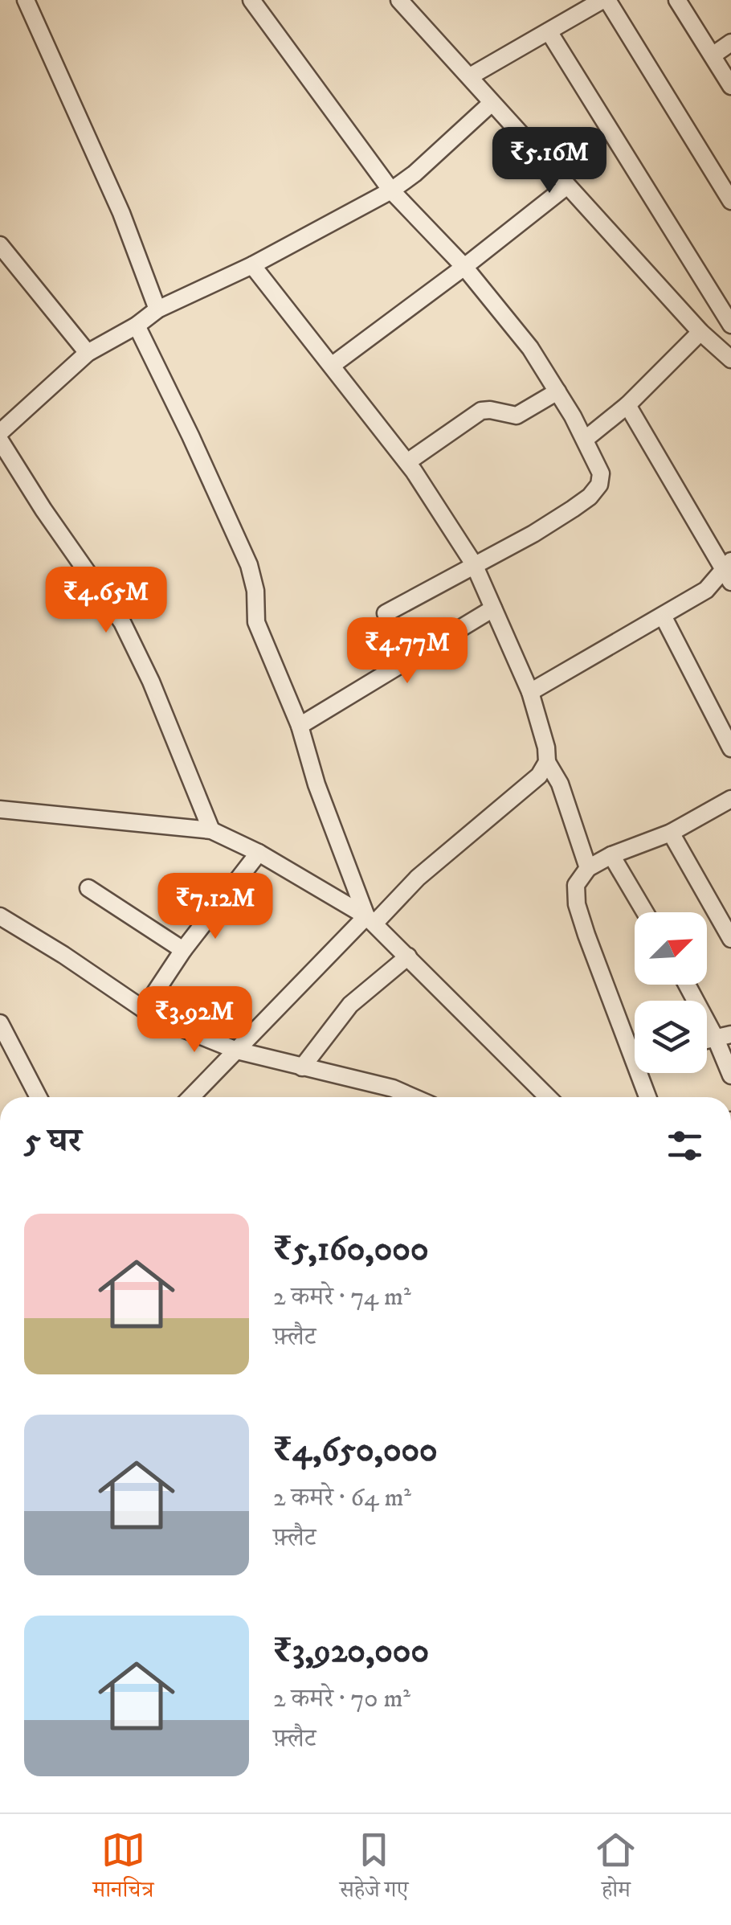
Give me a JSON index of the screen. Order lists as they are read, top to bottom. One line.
{"north":"top right","page":{"price":["₹5.16M","₹4.65M","₹4.77M","₹7.12M","₹3.92M"],"heading":"5 घर","list":[{"name":"₹5,160,000","note":"2 कमरे · 74 m² · फ़्लैट"},{"name":"₹4,650,000","note":"2 कमरे · 64 m² · फ़्लैट"},{"name":"₹3,920,000","note":"2 कमरे · 70 m² · फ़्लैट"}],"tabs":["मानचित्र","सहेजे गए","होम"]}}
